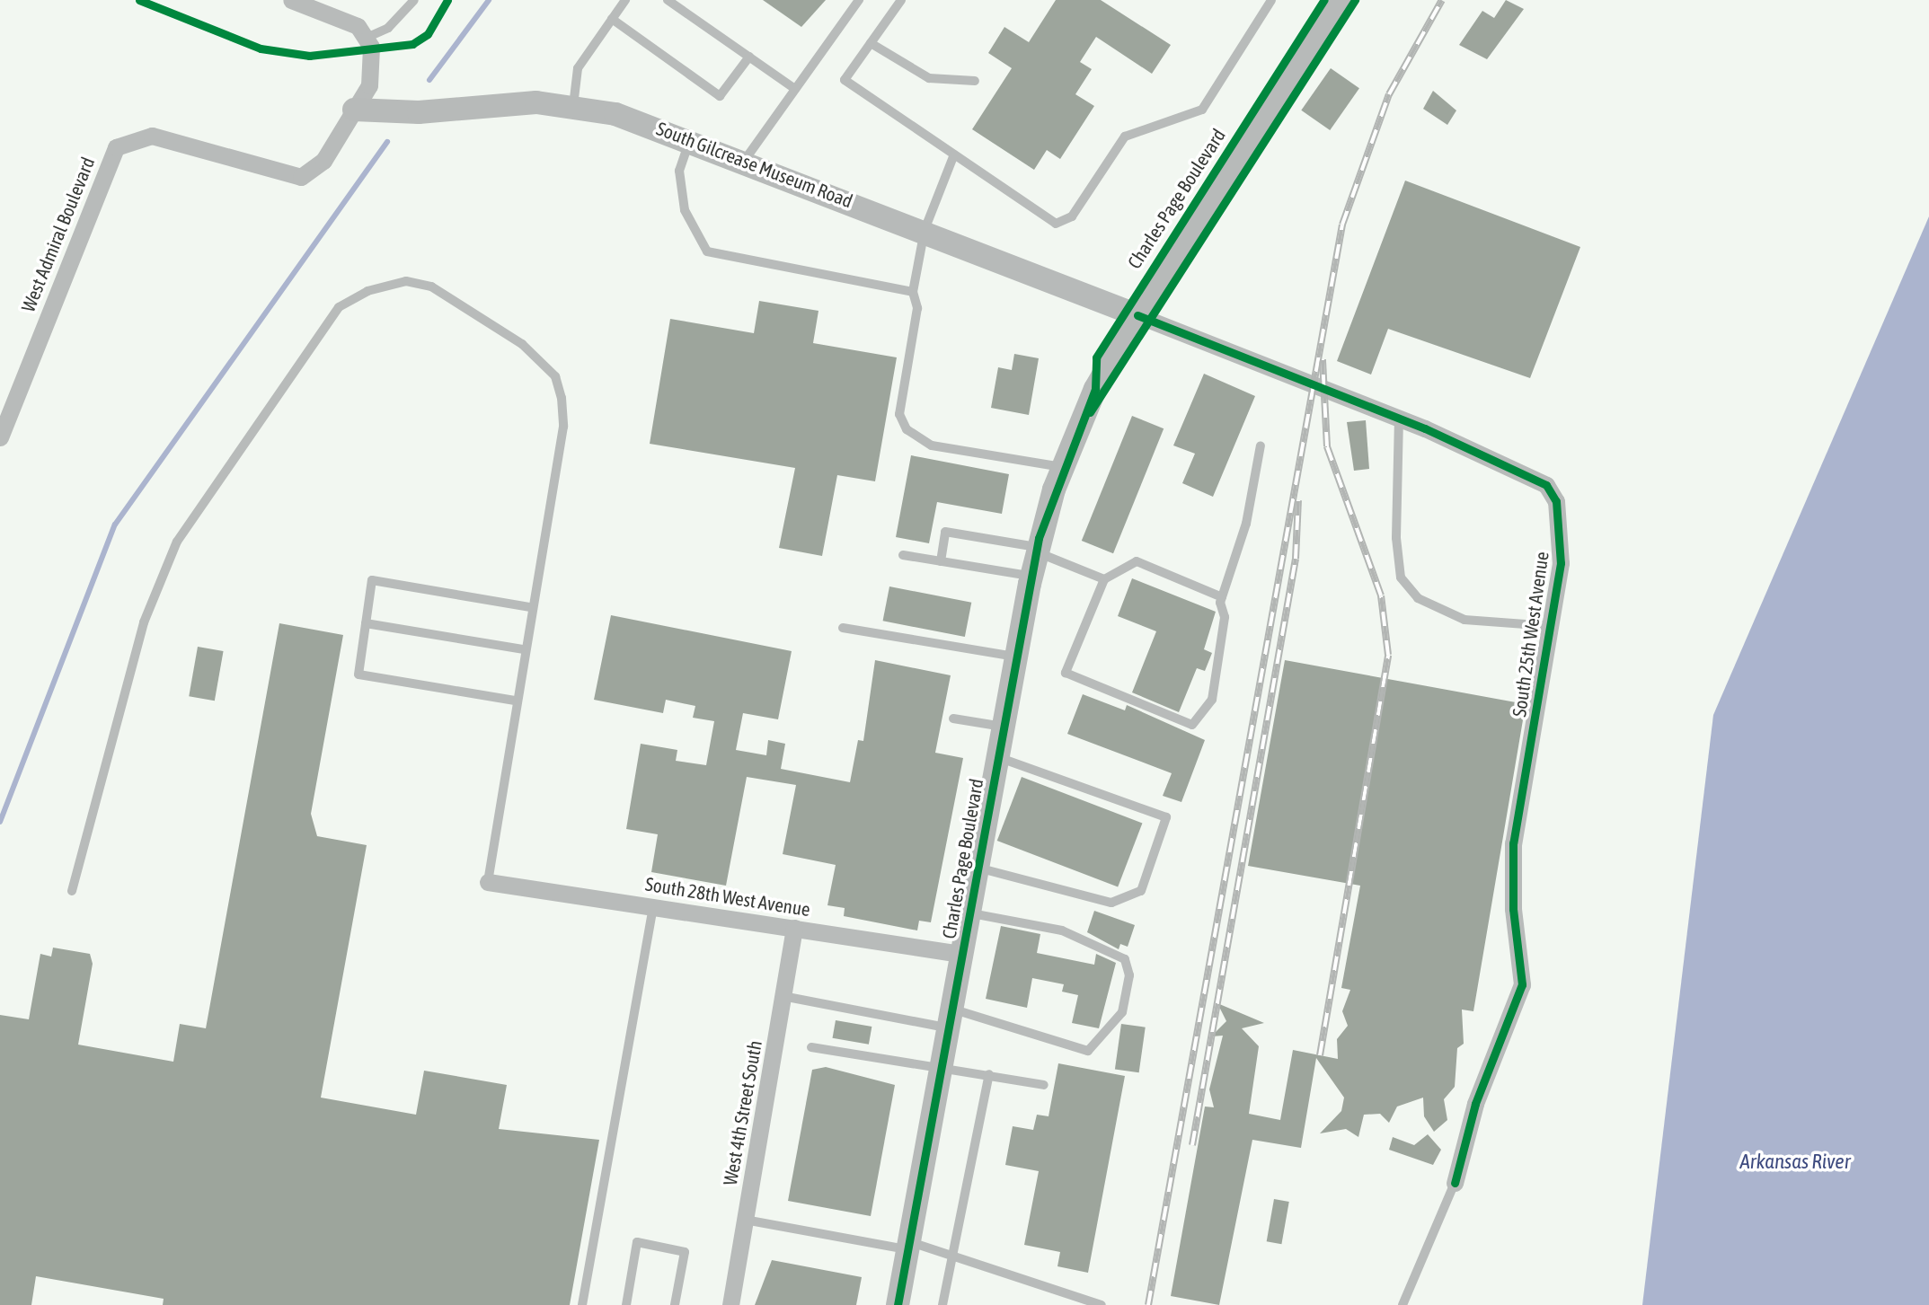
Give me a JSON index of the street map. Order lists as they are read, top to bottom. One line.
{"streets":{"main road":["South Gilcrease Museum Road","Charles Page Boulevard"],"street":["West Admiral Boulevard","South 25th West Avenue","South 28th West Avenue","West 4th Street South"]},"crossings":[["South Gilcrease Museum Road","Charles Page Boulevard"],["South Gilcrease Museum Road","West Admiral Boulevard"],["South Gilcrease Museum Road","South 25th West Avenue"],["Charles Page Boulevard","South 25th West Avenue"],["Charles Page Boulevard","South 28th West Avenue"],["South 28th West Avenue","West 4th Street South"]],"water":["Arkansas River"]}
